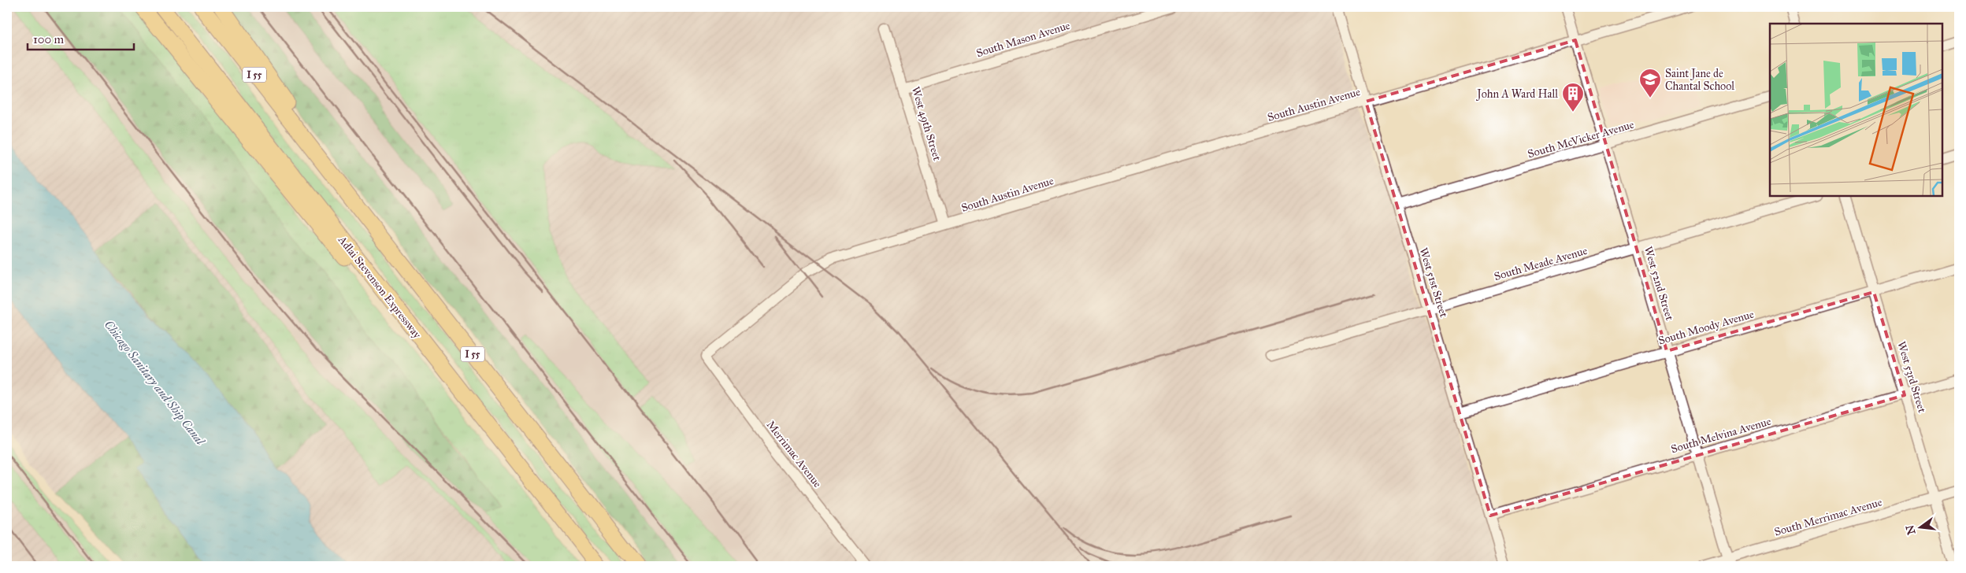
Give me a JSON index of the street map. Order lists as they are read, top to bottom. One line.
{"streets":{"highway":["I 55","Adlai Stevenson Expressway"],"street":["South Mason Avenue","South Austin Avenue","West 49th Street","South McVicker Avenue","South Meade Avenue","West 51st Street","West 52nd Street","South Moody Avenue","West 53rd Street","South Melvina Avenue","Merrimac Avenue","South Merrimac Avenue"]},"crossings":[["South Mason Avenue","West 49th Street"],["South Austin Avenue","West 49th Street"],["South Austin Avenue","West 51st Street"],["South Austin Avenue","West 52nd Street"],["South Austin Avenue","Merrimac Avenue"],["South McVicker Avenue","West 51st Street"],["South McVicker Avenue","West 52nd Street"],["South Meade Avenue","West 51st Street"],["South Meade Avenue","West 52nd Street"],["West 51st Street","South Moody Avenue"],["West 51st Street","South Melvina Avenue"],["West 52nd Street","South Moody Avenue"],["West 52nd Street","South Melvina Avenue"],["West 52nd Street","South Merrimac Avenue"],["South Moody Avenue","West 53rd Street"],["West 53rd Street","South Melvina Avenue"],["West 53rd Street","South Merrimac Avenue"]],"water":["Chicago Sanitary and Ship Canal"],"places":{"school or university":["Saint Jane de Chantal School"],"building":["John A Ward Hall"]},"scale_bar":"100 m","north":"left"}
